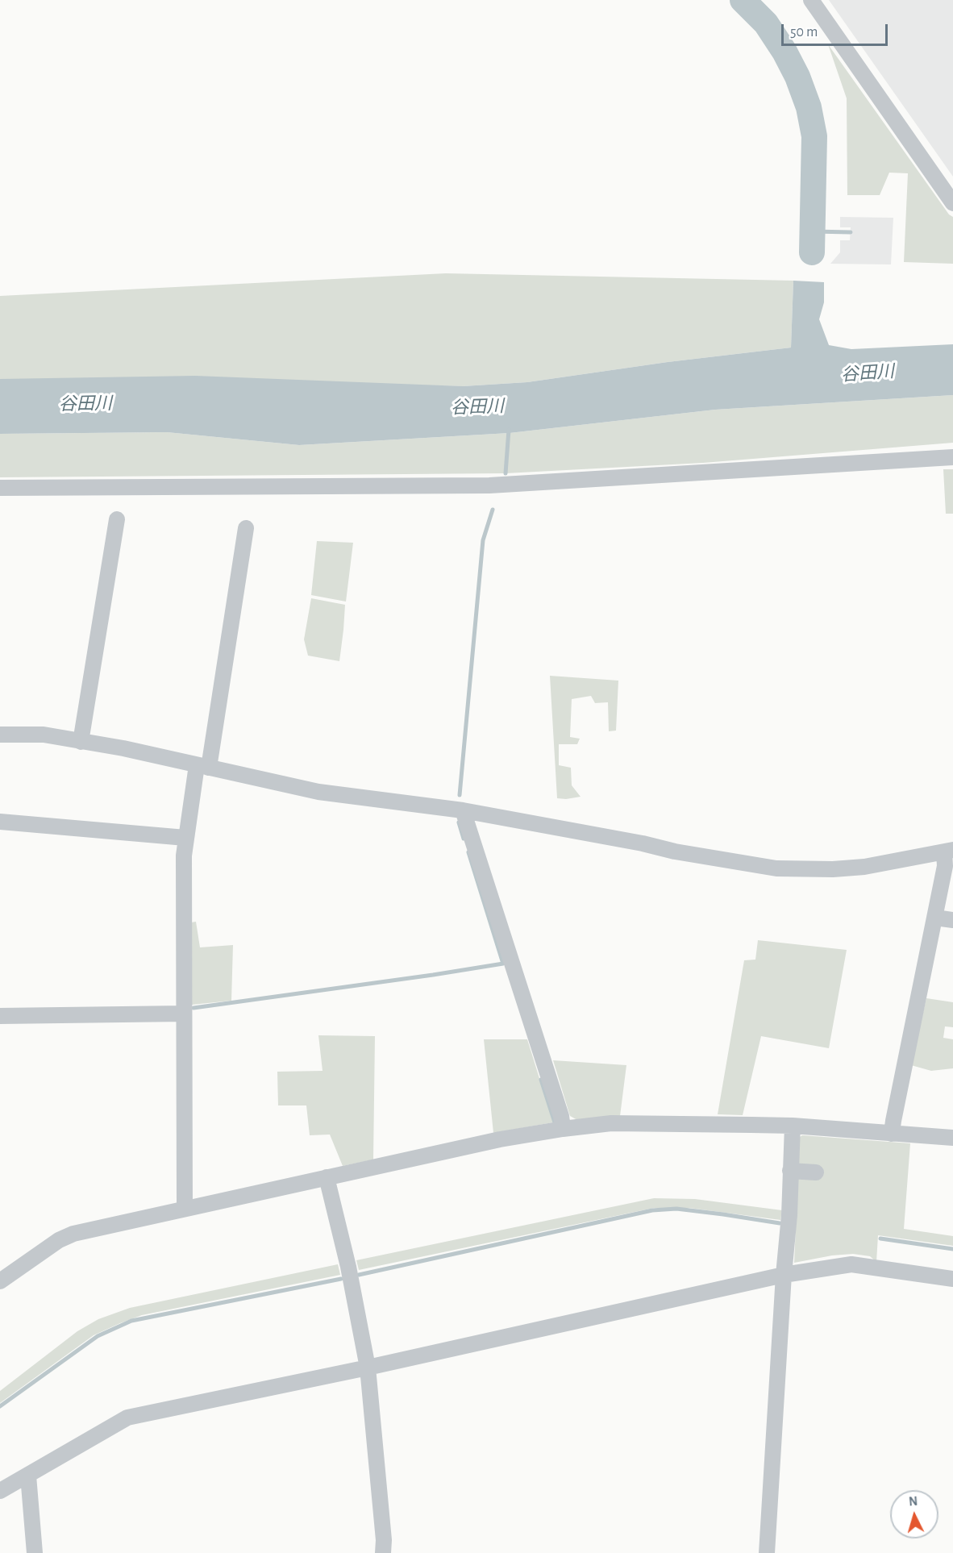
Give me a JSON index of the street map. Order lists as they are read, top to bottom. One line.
{"water":["谷田川"],"scale_bar":"50 m","north":"top"}
